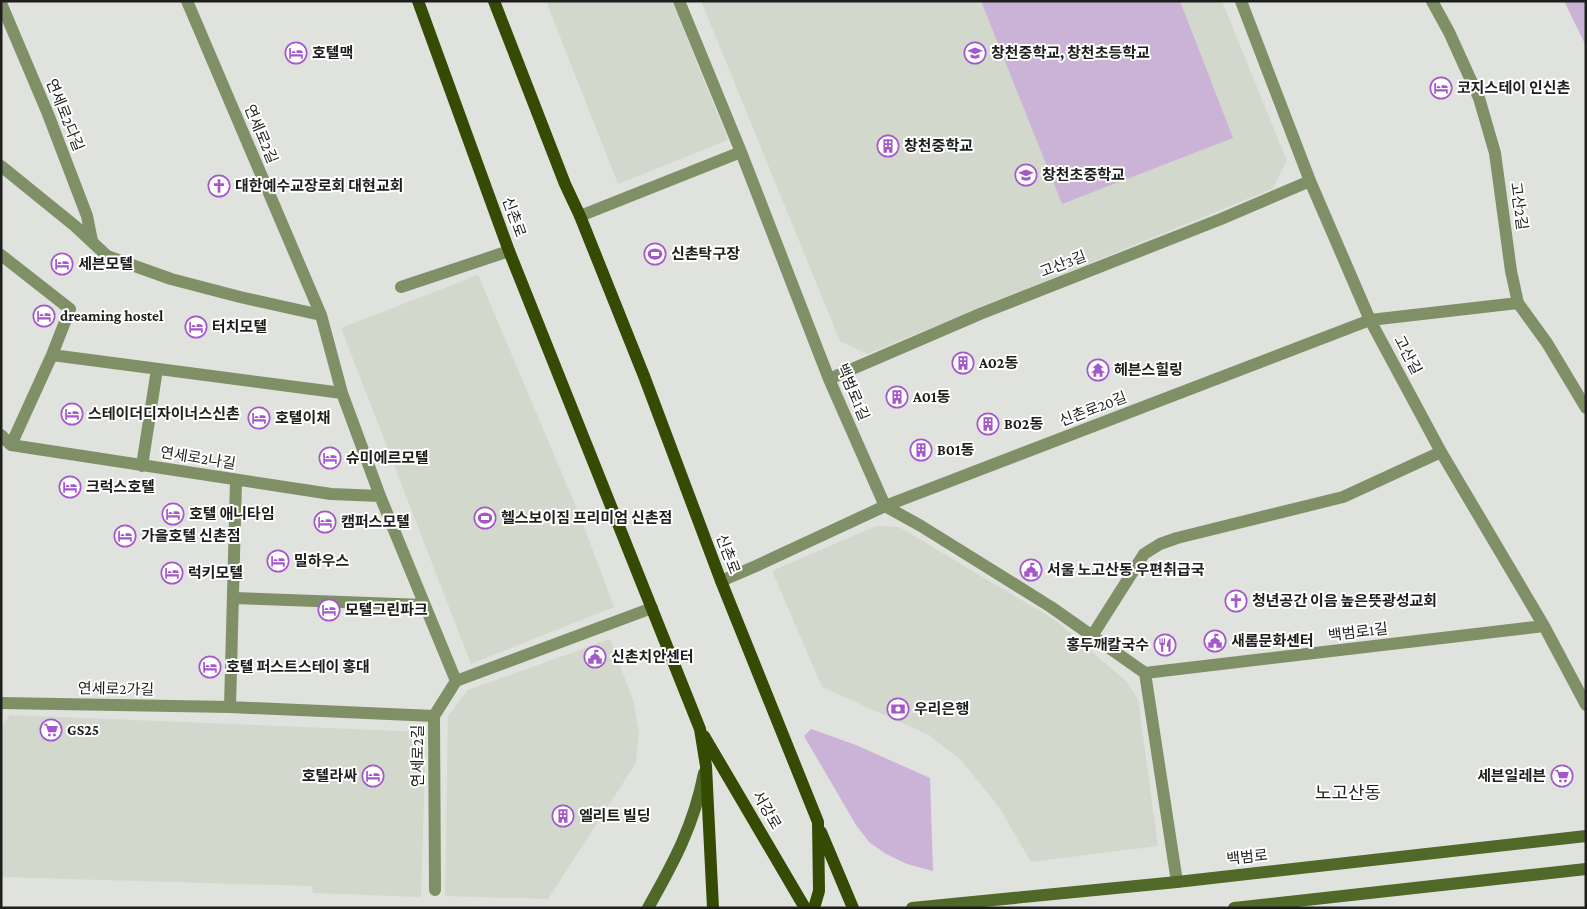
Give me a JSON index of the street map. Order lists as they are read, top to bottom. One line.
{"streets":{"main road":["신촌로","서강로","백범로"],"street":["연세로2다길","연세로2길","고산2길","고산3길","고산길","백범로1길","신촌로20길","연세로2나길","연세로2가길"]},"crossings":[["연세로2길","연세로2나길"],["연세로2길","연세로2가길"],["고산2길","신촌로20길"],["신촌로","신촌로20길"],["신촌로","서강로"],["고산3길","고산길"],["고산3길","백범로1길"],["고산길","백범로1길"],["고산길","신촌로20길"],["백범로1길","신촌로20길"]],"districts":["노고산동"],"places":{"hotel":["호텔맥","코지스테이 인신촌","세븐모텔","dreaming hostel","터치모텔","스테이더디자이너스신촌","호텔이채","슈미에르모텔","크럭스호텔","호텔 애니타임","캠퍼스모텔","가을호텔 신촌점","밀하우스","럭키모텔","모텔그린파크","호텔 퍼스트스테이 홍대","호텔라싸"],"school or university":["창천중학교, 창천초등학교","창천초중학교"],"building":["창천중학교","A02동","A01동","B02동","B01동","엘리트 빌딩"],"church":["대한예수교장로회 대현교회","청년공간 이음 높은뜻광성교회"],"sports":["신촌탁구장","헬스보이짐 프리미엄 신촌점"],"temple":["헤븐스힐링"],"public building":["서울 노고산동 우편취급국","새롬문화센터","신촌치안센터"],"restaurant":["홍두깨칼국수"],"bank":["우리은행"],"supermarket":["GS25","세븐일레븐"]}}
